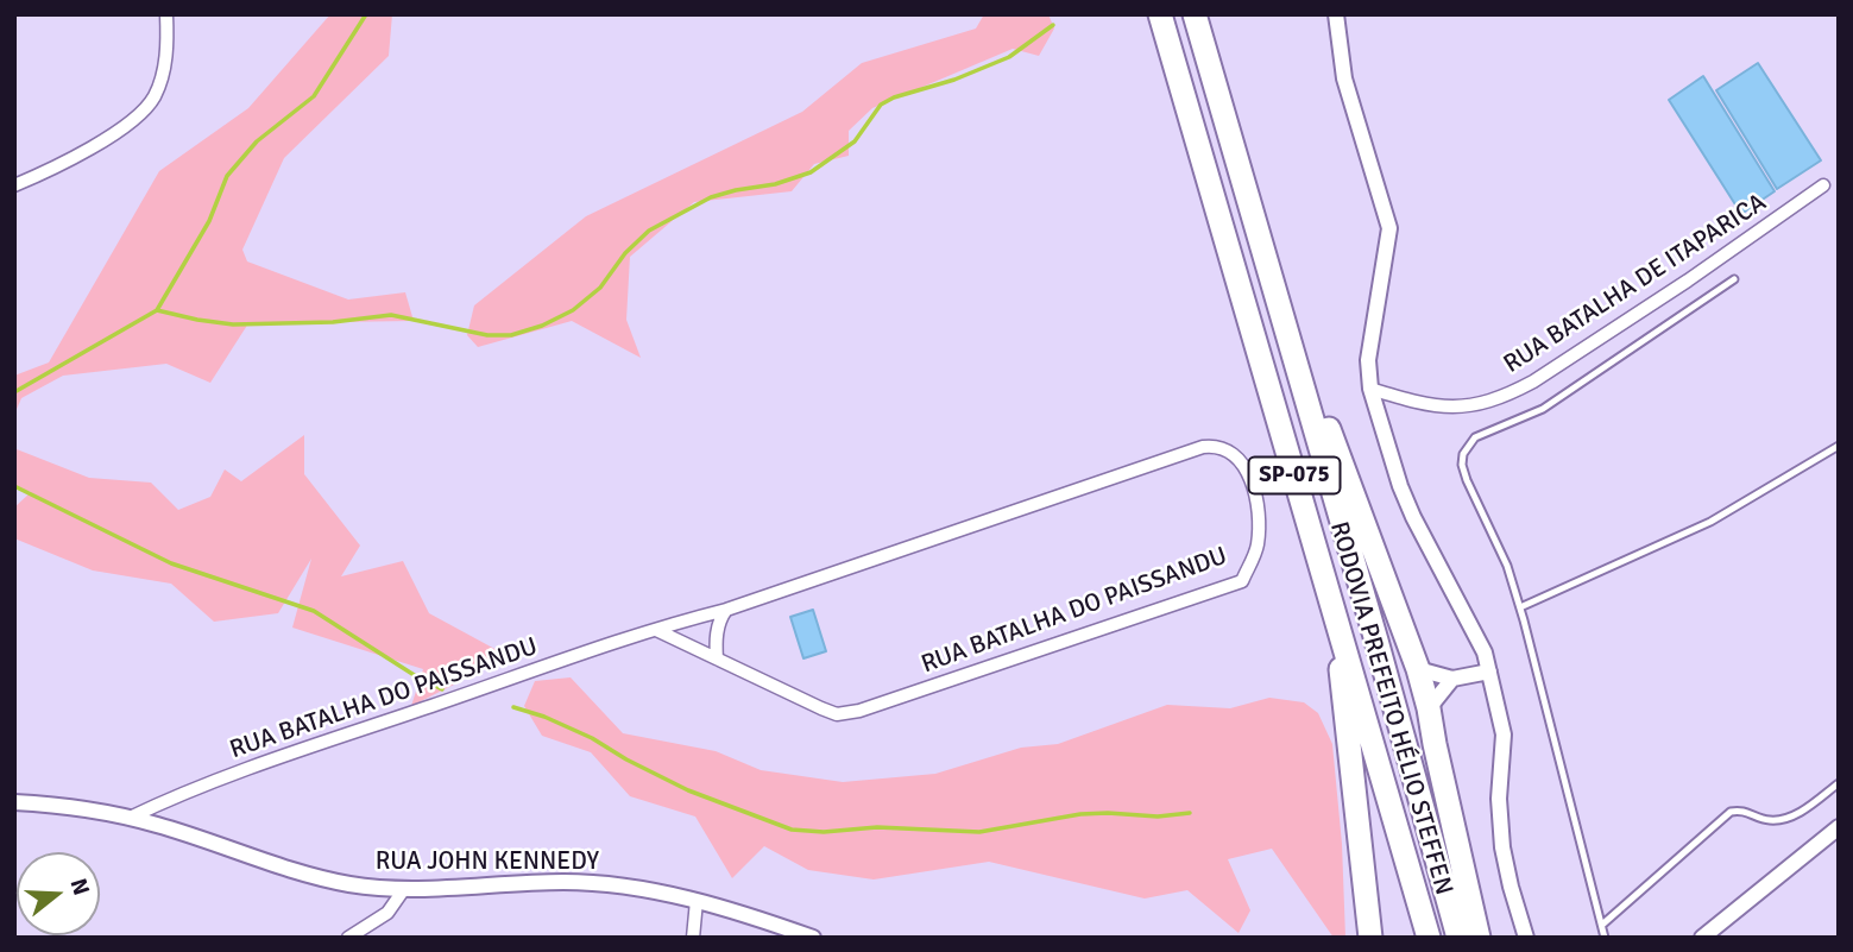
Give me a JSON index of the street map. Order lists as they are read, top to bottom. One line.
{"streets":{"highway":["SP-075","RODOVIA PREFEITO HÉLIO STEFFEN"],"street":["RUA BATALHA DE ITAPARICA","RUA BATALHA DO PAISSANDU","RUA JOHN KENNEDY"]},"crossings":[["RUA BATALHA DO PAISSANDU","RUA JOHN KENNEDY"]],"north":"right"}
